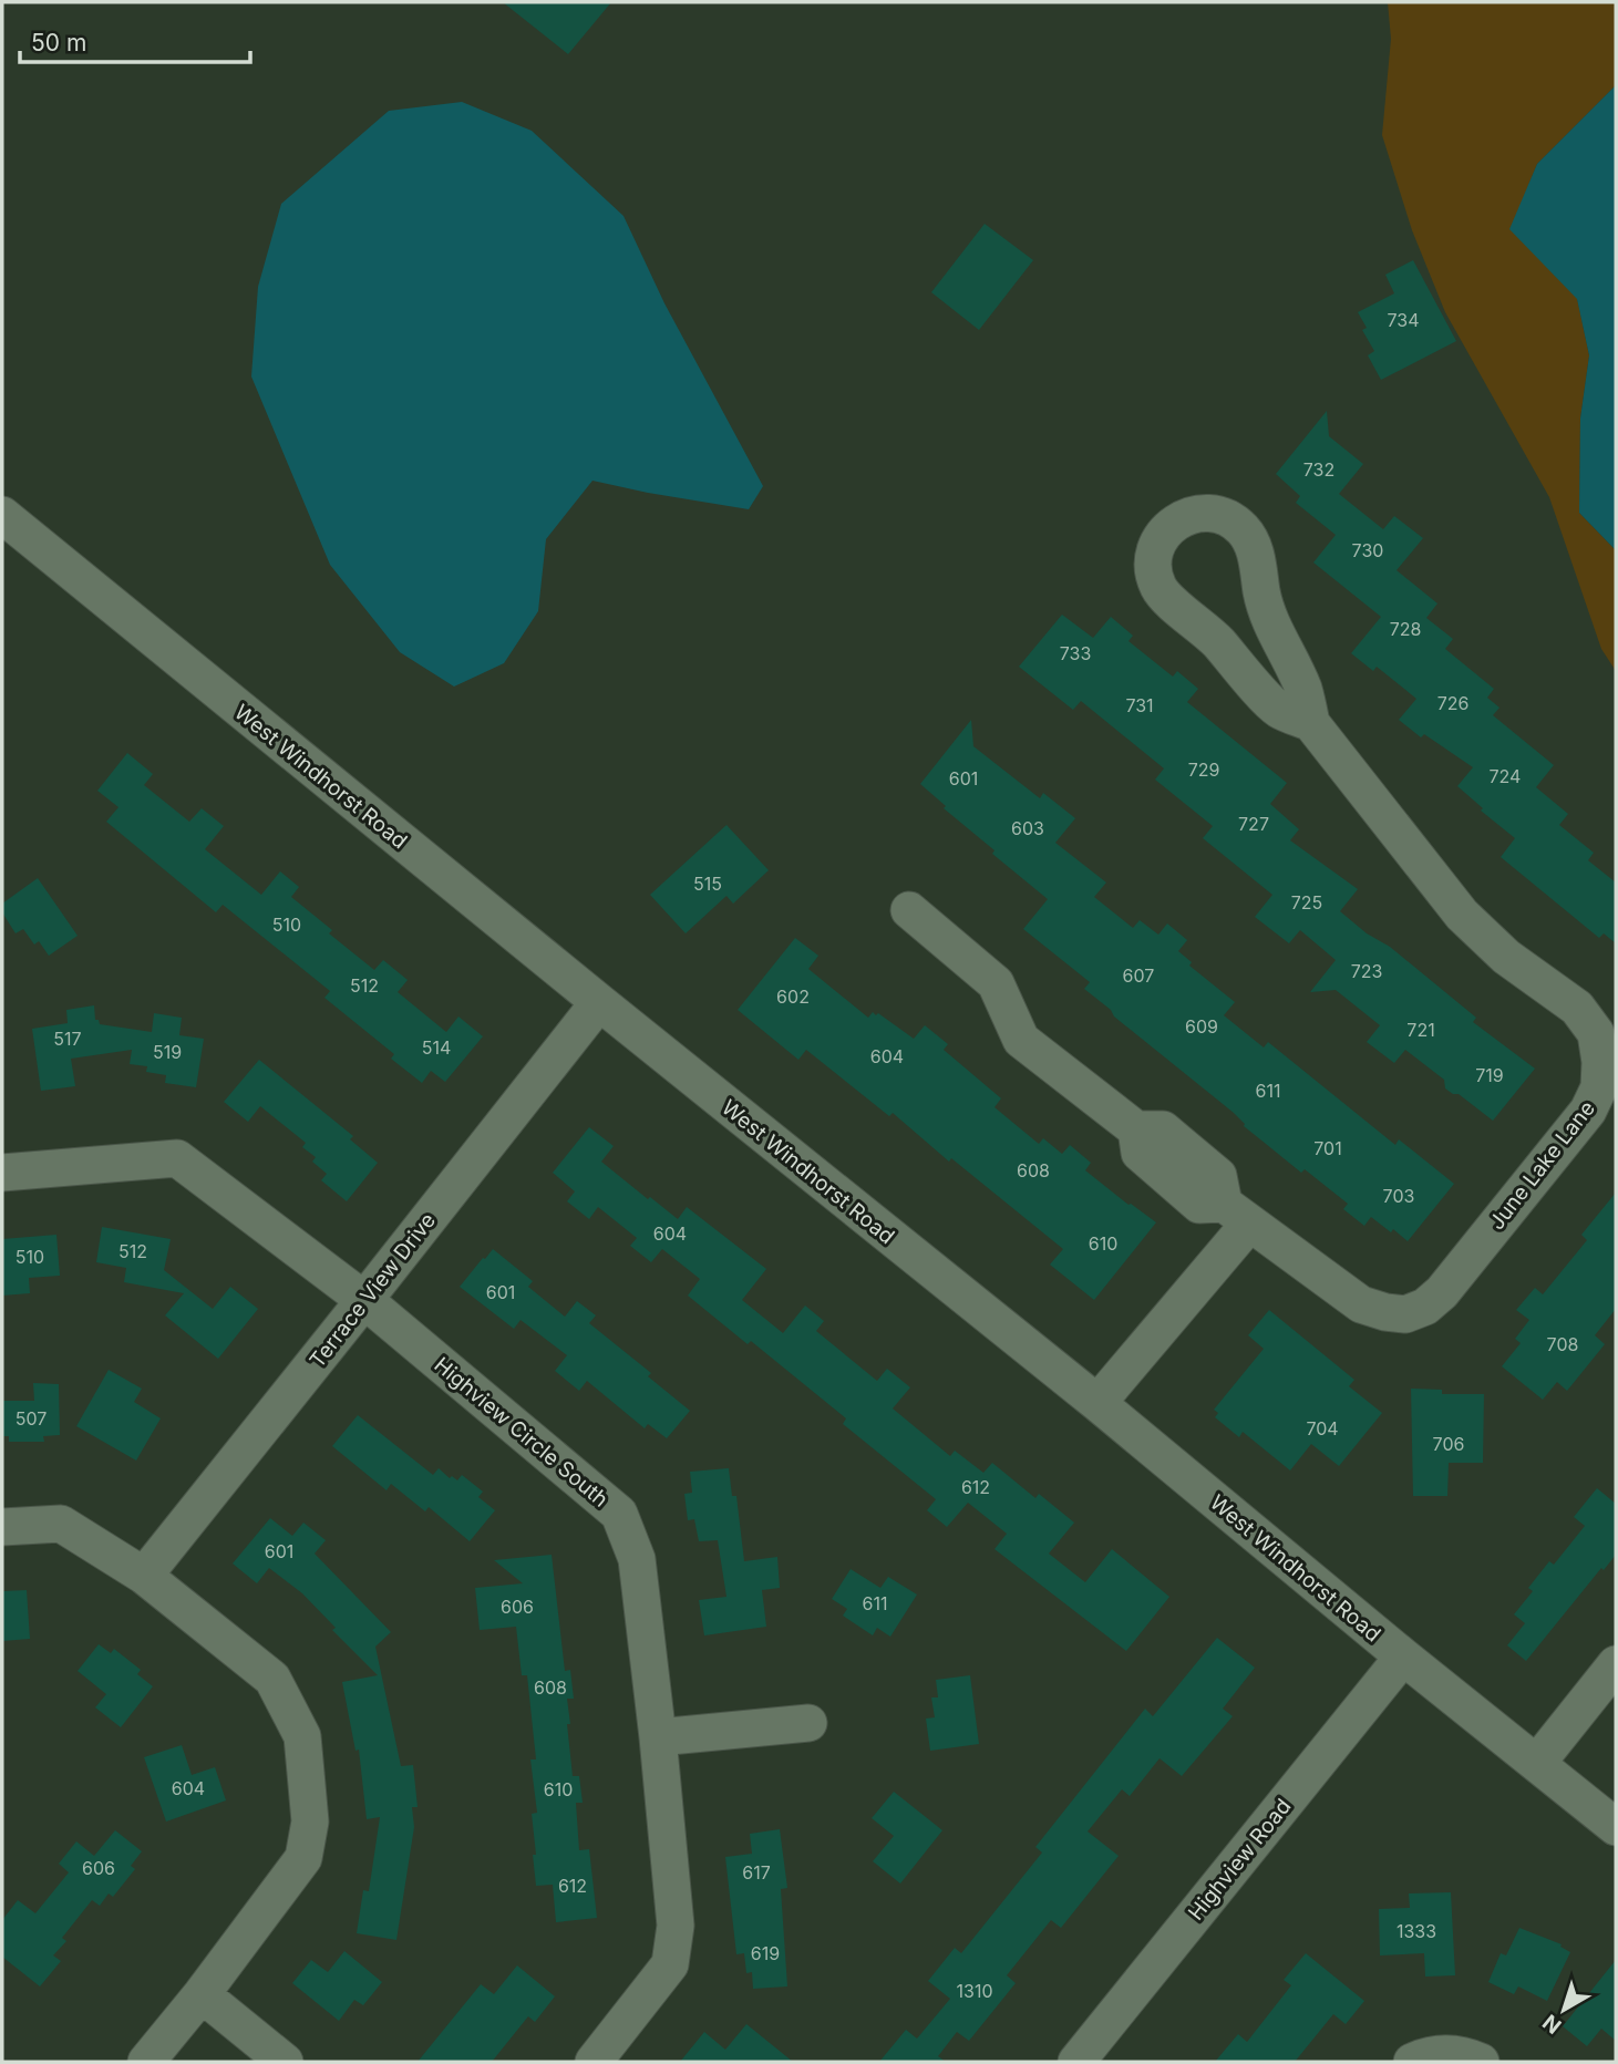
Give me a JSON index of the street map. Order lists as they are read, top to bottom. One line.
{"streets":{"street":["West Windhorst Road","June Lake Lane","Terrace View Drive","Highview Circle South","Highview Road"]},"crossings":[["West Windhorst Road","Terrace View Drive"],["West Windhorst Road","Highview Road"],["Terrace View Drive","Highview Circle South"]],"house_numbers":["734","732","730","728","733","726","731","729","724","601","727","603","515","725","510","723","607","512","602","609","721","517","514","519","604","719","611","701","608","703","604","610","512","510","601","708","507","704","706","612","601","611","606","608","604","610","606","617","612","1333","619","1310"],"scale_bar":"50 m","north":"bottom left"}
